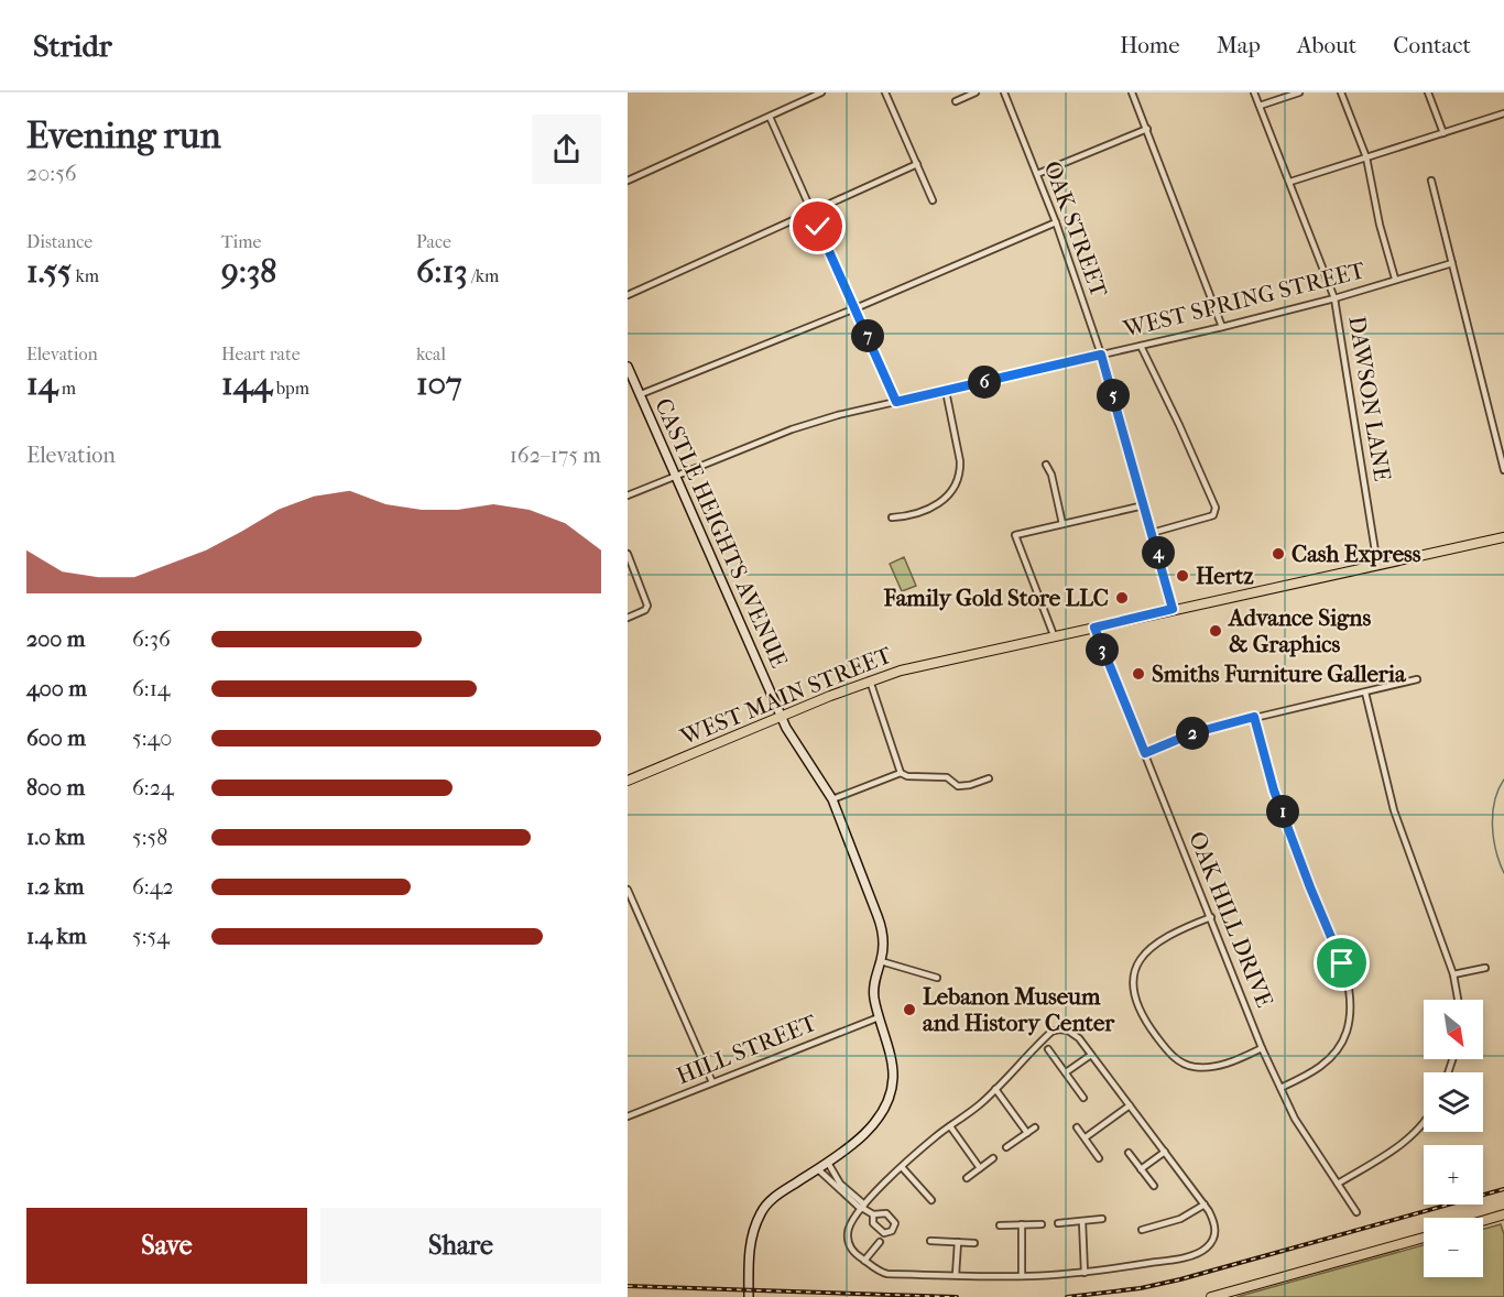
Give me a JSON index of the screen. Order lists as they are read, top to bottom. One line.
{"streets":{"main road":["WEST MAIN STREET"],"street":["OAK STREET","WEST SPRING STREET","DAWSON LANE","CASTLE HEIGHTS AVENUE","OAK HILL DRIVE","HILL STREET"]},"crossings":[["OAK STREET","WEST SPRING STREET"],["OAK STREET","WEST MAIN STREET"],["WEST SPRING STREET","DAWSON LANE"],["WEST SPRING STREET","CASTLE HEIGHTS AVENUE"],["DAWSON LANE","WEST MAIN STREET"],["CASTLE HEIGHTS AVENUE","WEST MAIN STREET"],["CASTLE HEIGHTS AVENUE","HILL STREET"],["WEST MAIN STREET","OAK HILL DRIVE"]],"places":["Cash Express","Hertz","Family Gold Store LLC","Advance Signs & Graphics","Smiths Furniture Galleria","Lebanon Museum and History Center"],"north":"bottom right","page":{"header":"Stridr","nav":["Home","Map","About","Contact"],"heading":["Evening run","20:56"],"stats":[["Distance","1.55 km"],["Time","9:38"],["Pace","6:13 /km"],["Elevation","14 m"],["Heart rate","144 bpm"],["kcal","107"]],"pins":["7","6","5","4","3","2","1"],"chart":["Elevation","162–175 m"],"list":[{"name":"200 m","note":"6:36"},{"name":"400 m","note":"6:14"},{"name":"600 m","note":"5:40"},{"name":"800 m","note":"6:24"},{"name":"1.0 km","note":"5:58"},{"name":"1.2 km","note":"6:42"},{"name":"1.4 km","note":"5:54"}],"map_buttons":["+","−"],"buttons":["Save","Share"]}}
